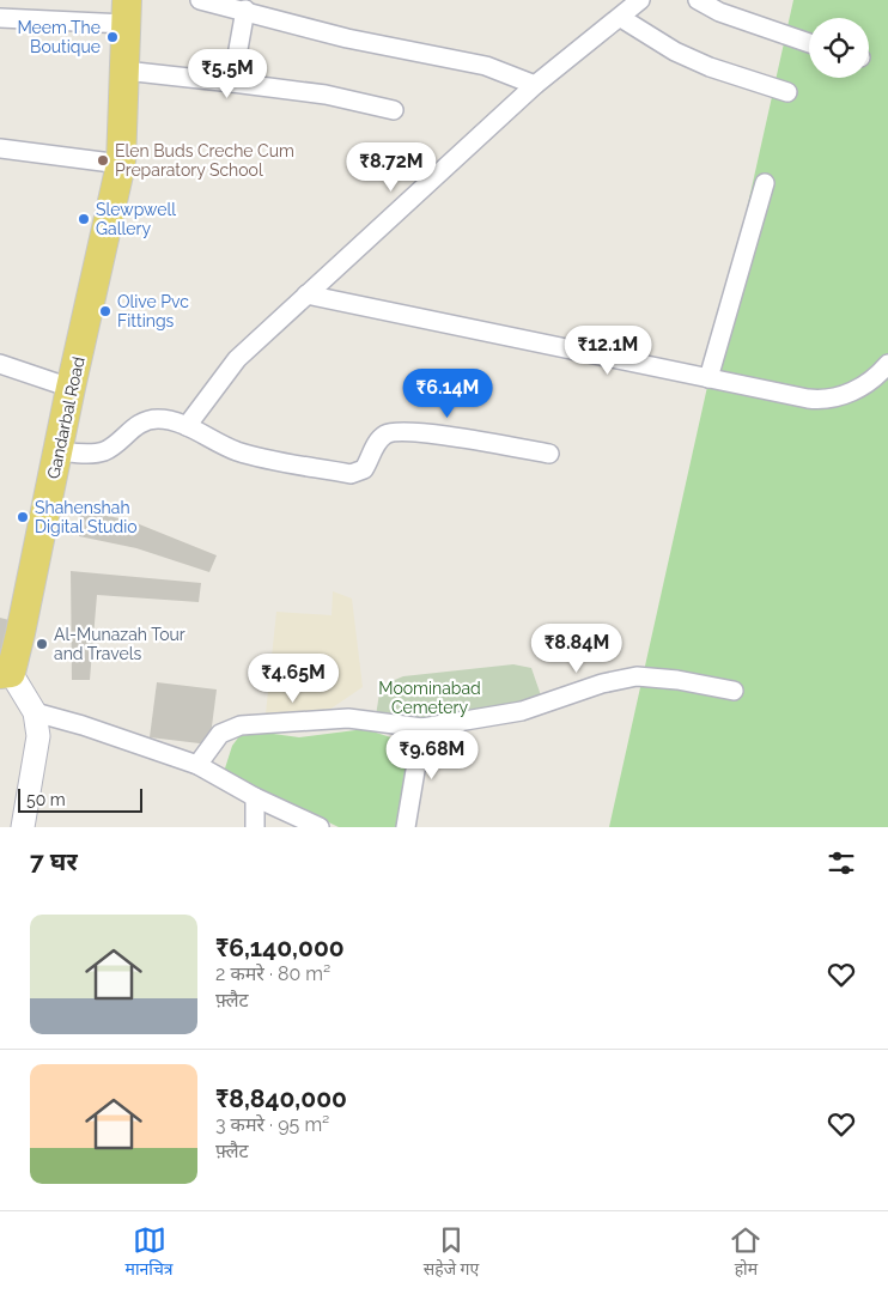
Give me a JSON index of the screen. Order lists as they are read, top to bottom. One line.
{"streets":{"main road":["Gandarbal Road"]},"parks":["Moominabad Cemetery"],"places":["Meem The Boutique","Elen Buds Creche Cum Preparatory School","Slewpwell Gallery","Olive Pvc Fittings","Shahenshah Digital Studio","Al-Munazah Tour and Travels"],"scale_bar":"50 m","page":{"price":["₹5.5M","₹8.72M","₹12.1M","₹6.14M","₹8.84M","₹4.65M","₹9.68M"],"scale":"50 m","heading":"7 घर","list":[{"name":"₹6,140,000","note":"2 कमरे · 80 m² · फ़्लैट"},{"name":"₹8,840,000","note":"3 कमरे · 95 m² · फ़्लैट"}],"tabs":["मानचित्र","सहेजे गए","होम"]}}
